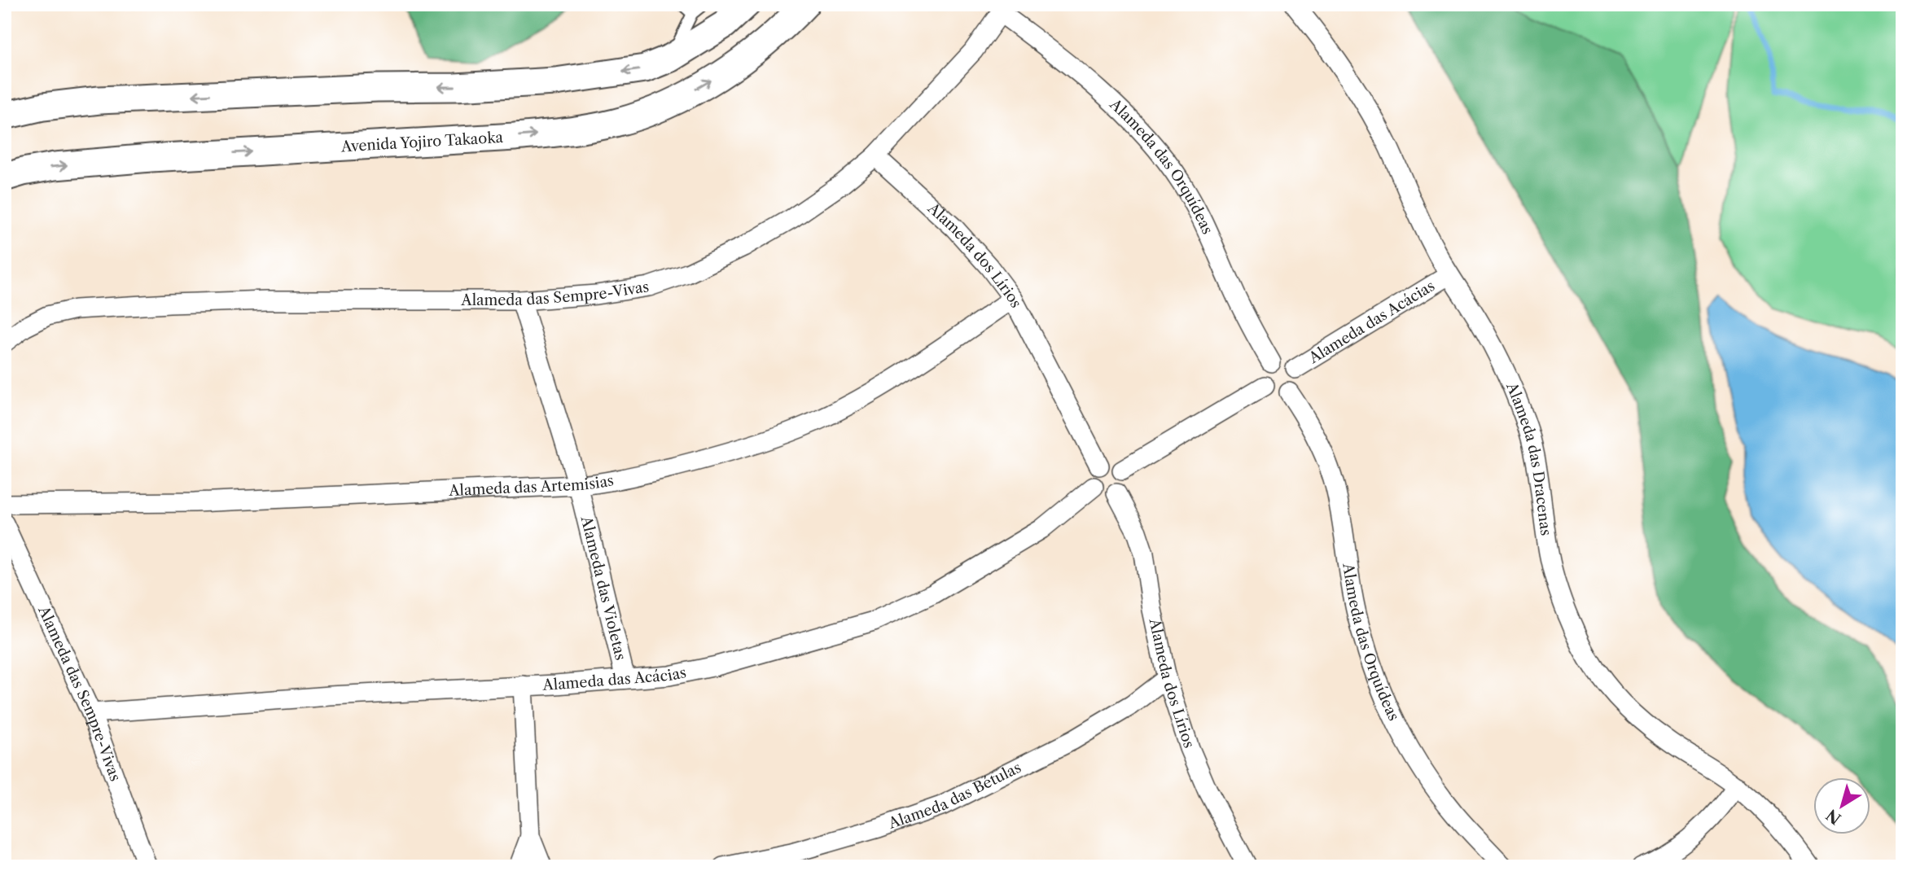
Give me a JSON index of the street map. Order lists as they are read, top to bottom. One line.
{"streets":{"main road":["Avenida Yojiro Takaoka"],"street":["Alameda das Orquídeas","Alameda dos Lírios","Alameda das Sempre-Vivas","Alameda das Acácias","Alameda das Dracenas","Alameda das Artemisias","Alameda das Violetas","Alameda das Bétulas"]},"crossings":[["Alameda das Orquídeas","Alameda das Sempre-Vivas"],["Alameda das Orquídeas","Alameda das Acácias"],["Alameda dos Lírios","Alameda das Sempre-Vivas"],["Alameda dos Lírios","Alameda das Acácias"],["Alameda dos Lírios","Alameda das Artemisias"],["Alameda dos Lírios","Alameda das Bétulas"],["Alameda das Sempre-Vivas","Alameda das Acácias"],["Alameda das Sempre-Vivas","Alameda das Violetas"],["Alameda das Acácias","Alameda das Dracenas"],["Alameda das Acácias","Alameda das Violetas"],["Alameda das Artemisias","Alameda das Violetas"]],"north":"bottom left"}
